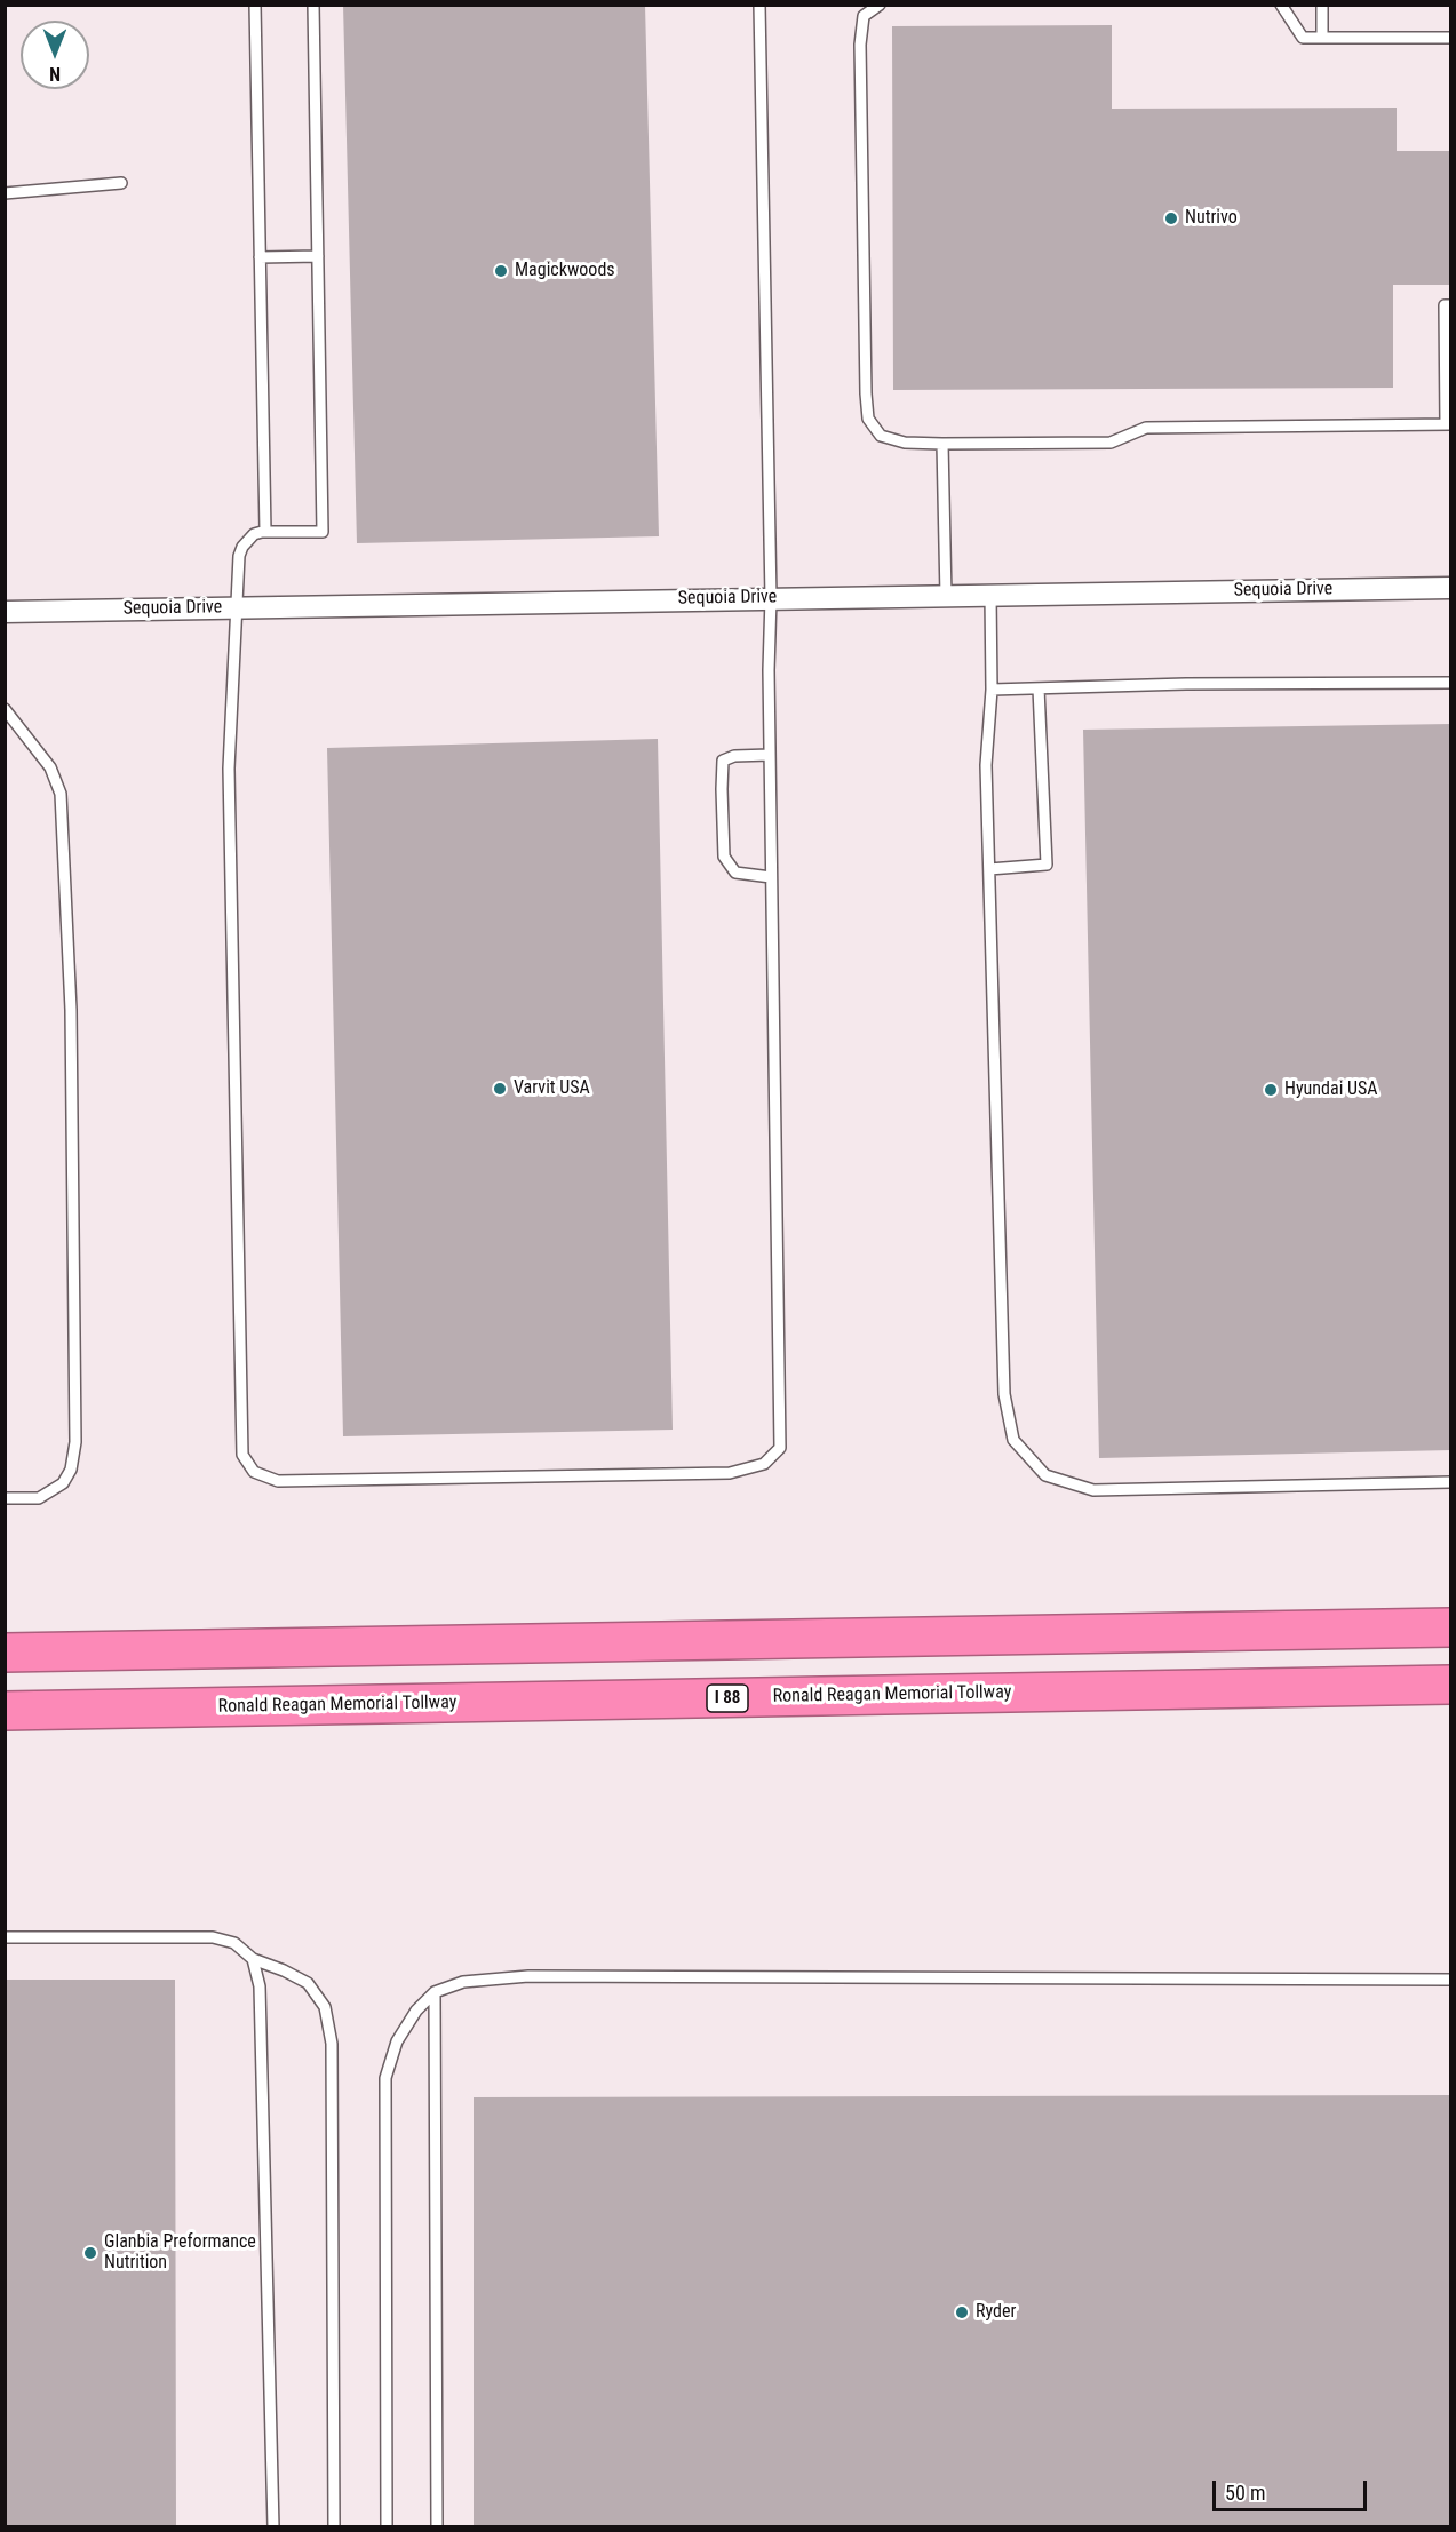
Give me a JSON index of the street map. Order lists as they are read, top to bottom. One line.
{"streets":{"highway":["Ronald Reagan Memorial Tollway","I 88"],"street":["Sequoia Drive"]},"places":["Nutrivo","Magickwoods","Varvit USA","Hyundai USA","Glanbia Preformance Nutrition","Ryder"],"scale_bar":"50 m","north":"bottom"}
